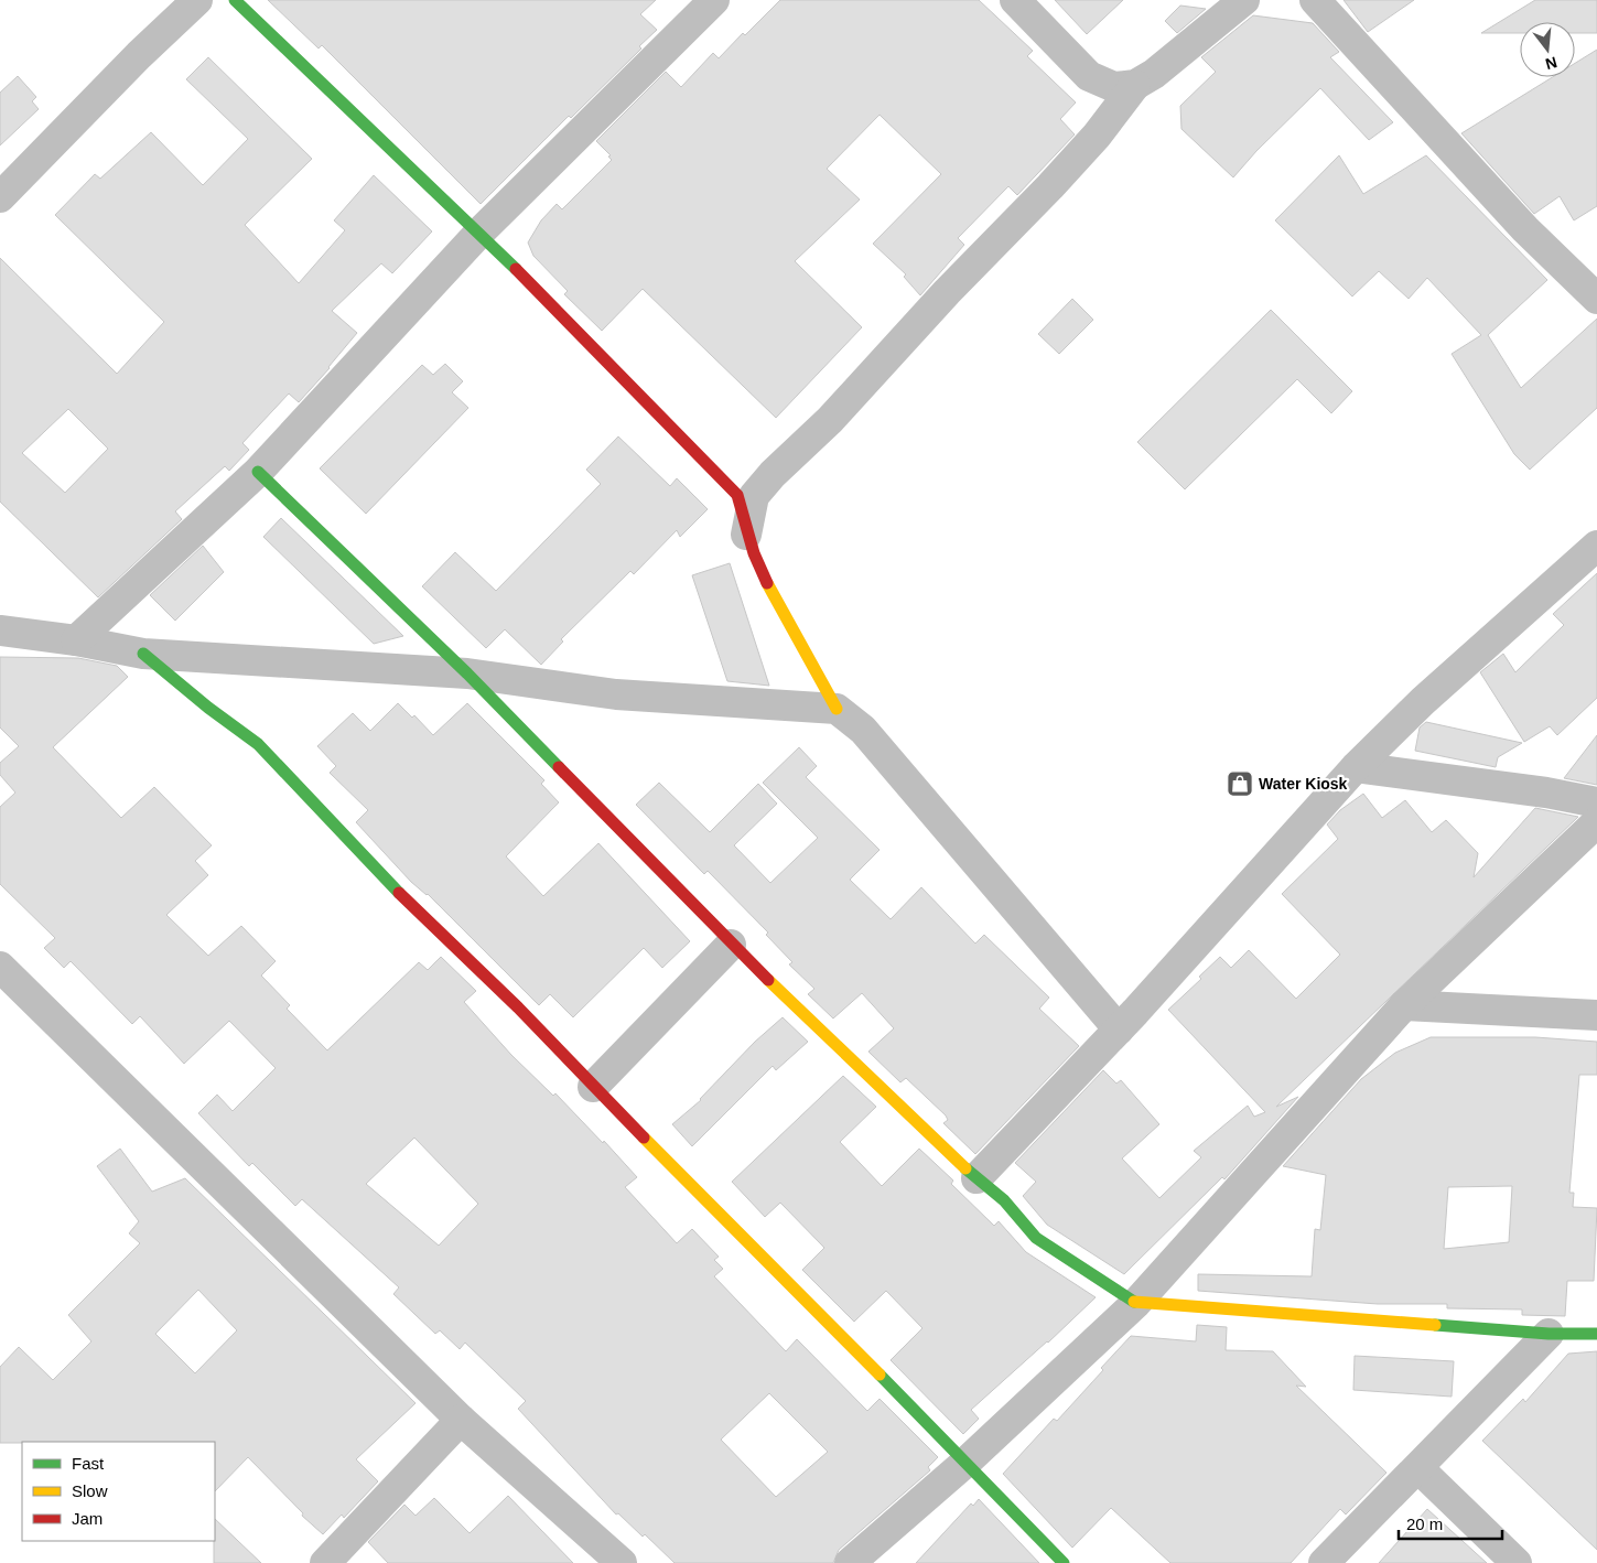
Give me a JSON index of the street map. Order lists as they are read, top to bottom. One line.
{"places":{"shop":["Water Kiosk"]},"legend":["Fast","Slow","Jam"],"scale_bar":"20 m","north":"bottom"}
